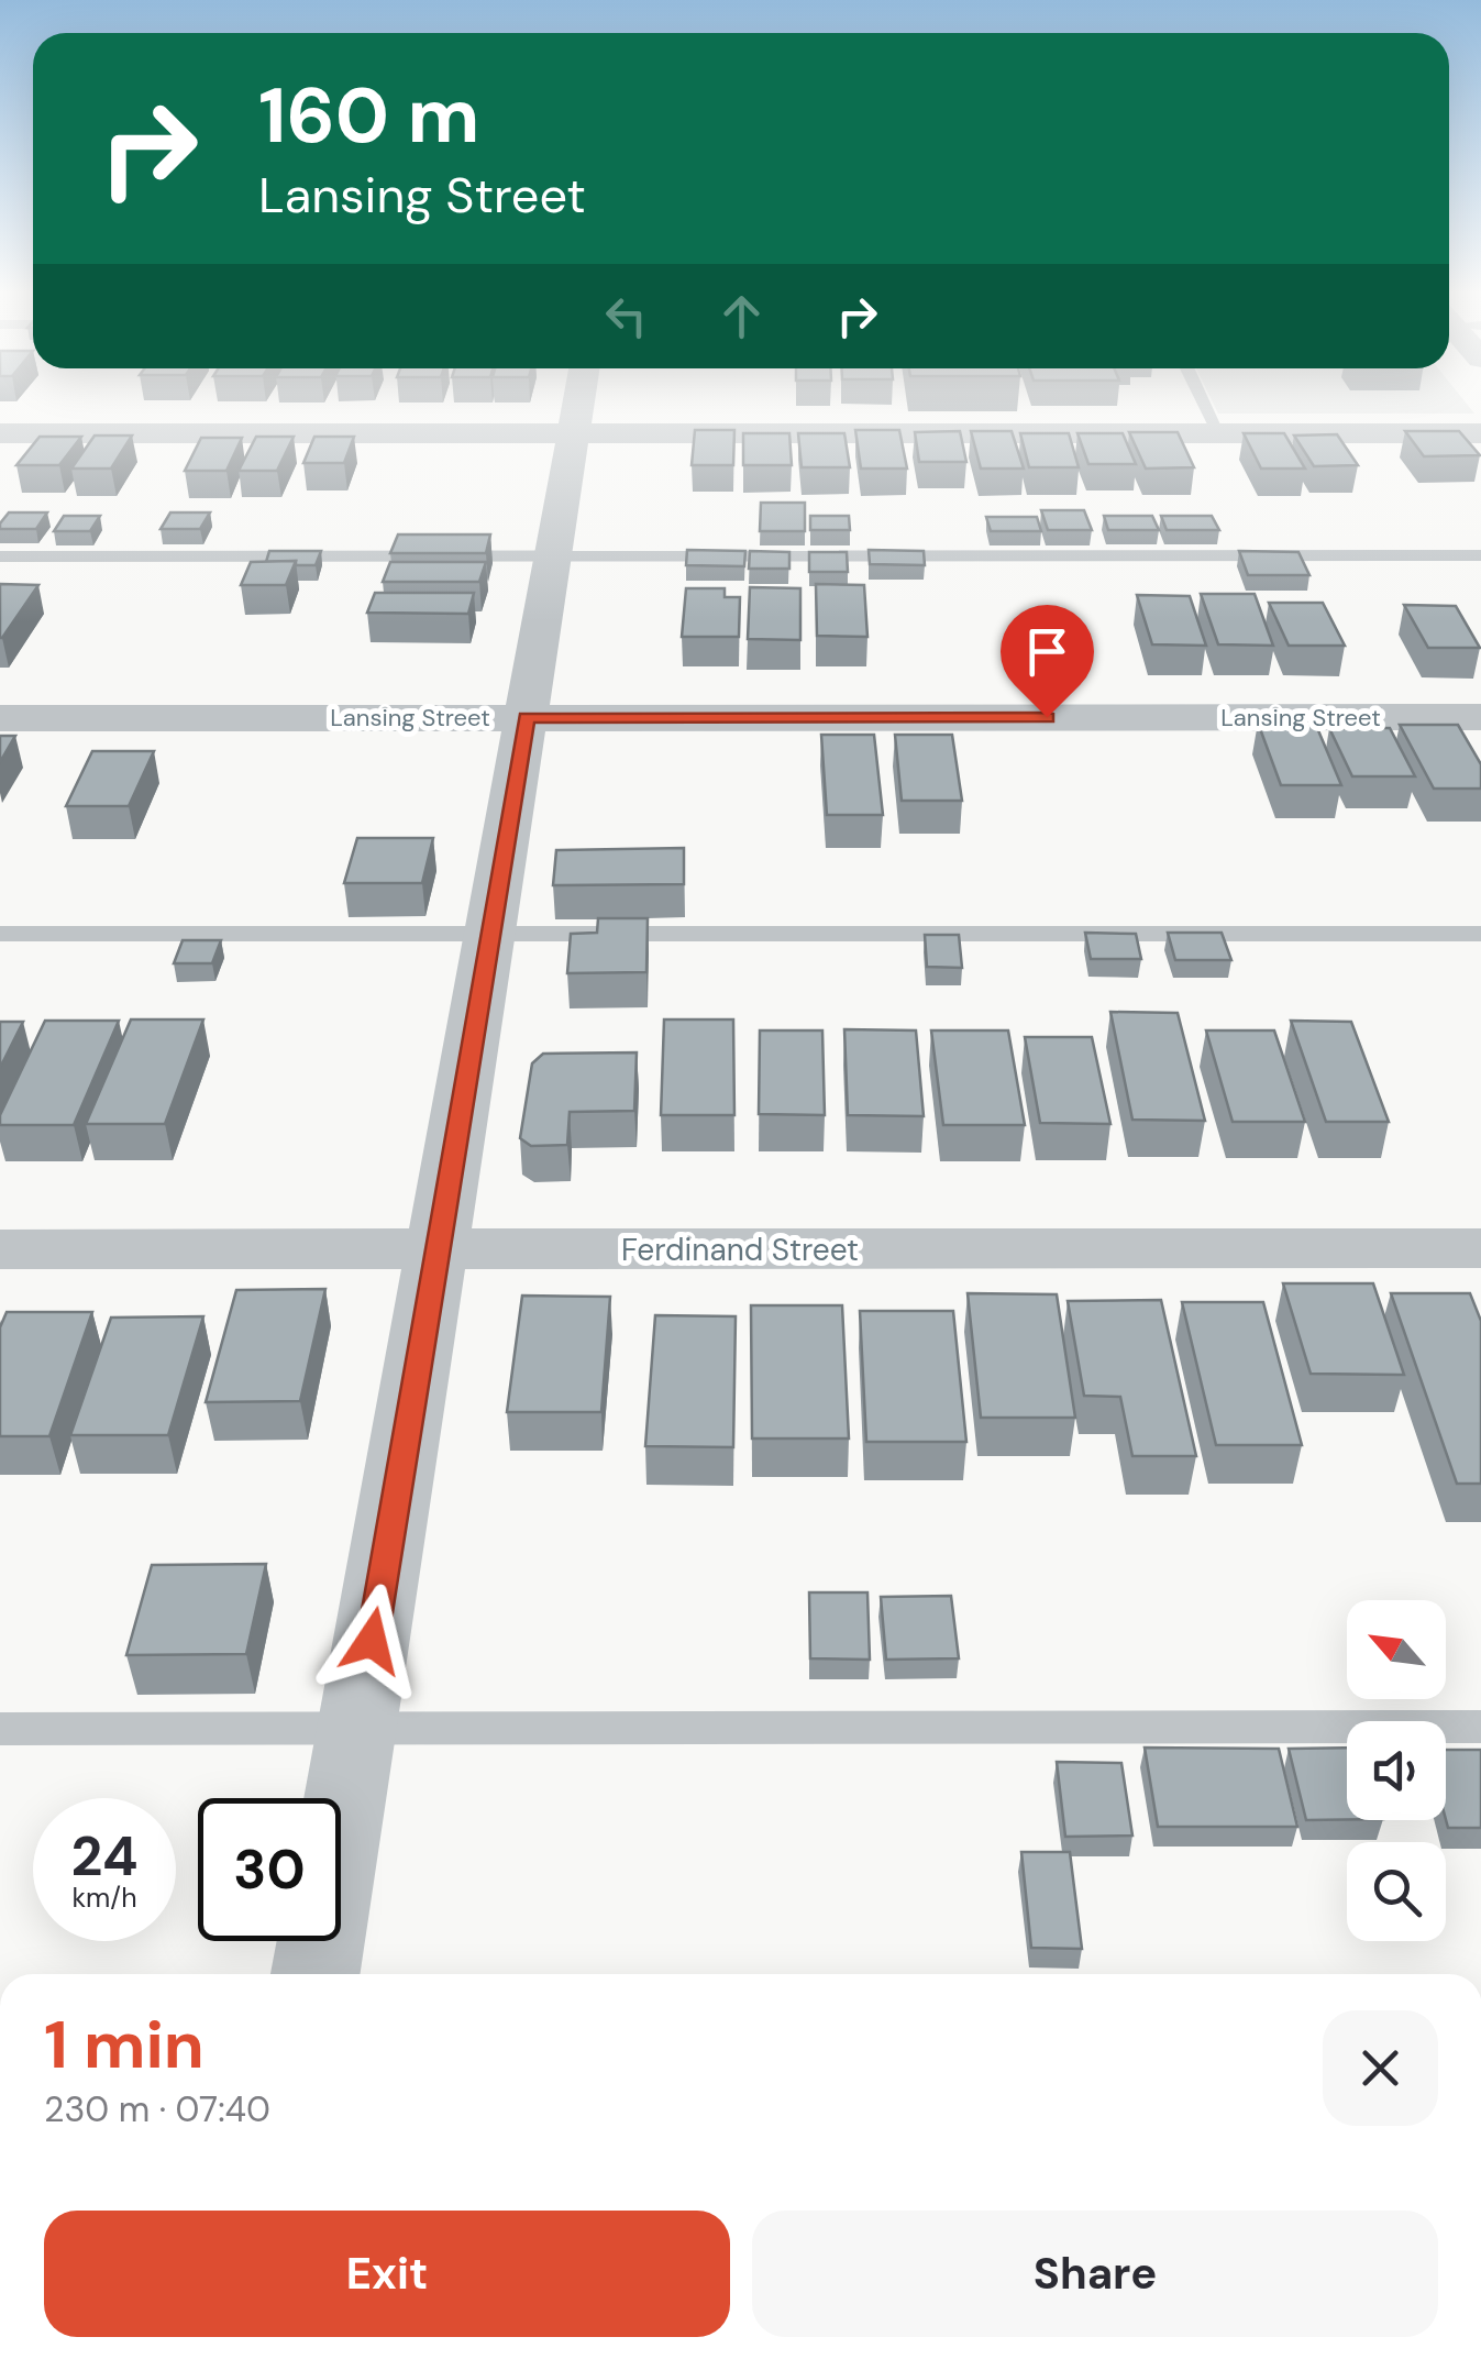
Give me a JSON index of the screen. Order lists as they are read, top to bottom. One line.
{"streets":{"street":["Lansing Street","Ferdinand Street"]},"north":"top left","page":{"turn":["160 m","Lansing Street"],"speed":"24 km/h","limit":"30","heading":["1 min","230 m · 07:40"],"buttons":["Exit","Share"]}}
